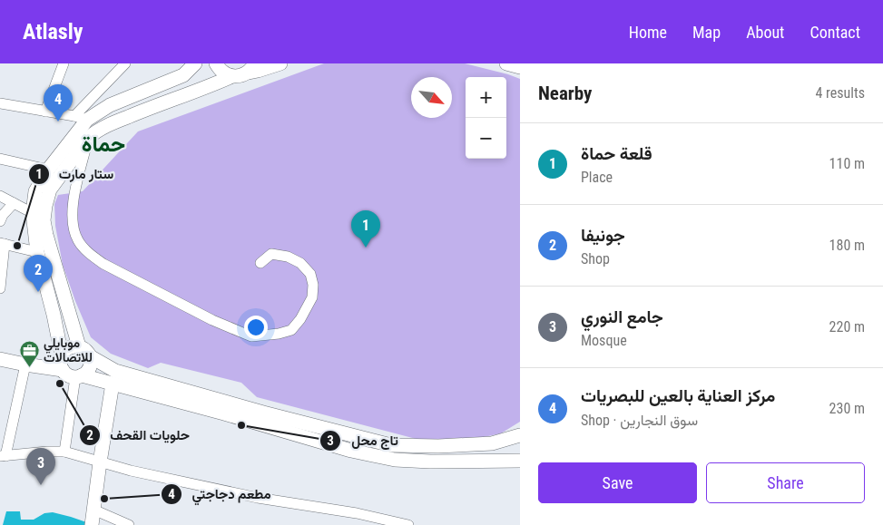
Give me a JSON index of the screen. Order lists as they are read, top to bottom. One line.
{"districts":["حماة"],"places":{"other":["ستار مارت","حلويات القحف","تاج محل","مطعم دجاجتي"],"office":["موبايلي للاتصالات"]},"north":"bottom right","page":{"header":"Atlasly","nav":["Home","Map","About","Contact"],"heading":["Nearby","4 results"],"map_buttons":["+","−"],"pins":["4","1","2","3"],"list":[{"mark":"1","name":"قلعة حماة","note":"Place","value":"110 m"},{"mark":"2","name":"جونيفا","note":"Shop","value":"180 m"},{"mark":"3","name":"جامع النوري","note":"Mosque","value":"220 m"},{"mark":"4","name":"مركز العناية بالعين للبصريات","note":"Shop · سوق النجارين","value":"230 m"}],"buttons":["Save","Share"]}}
